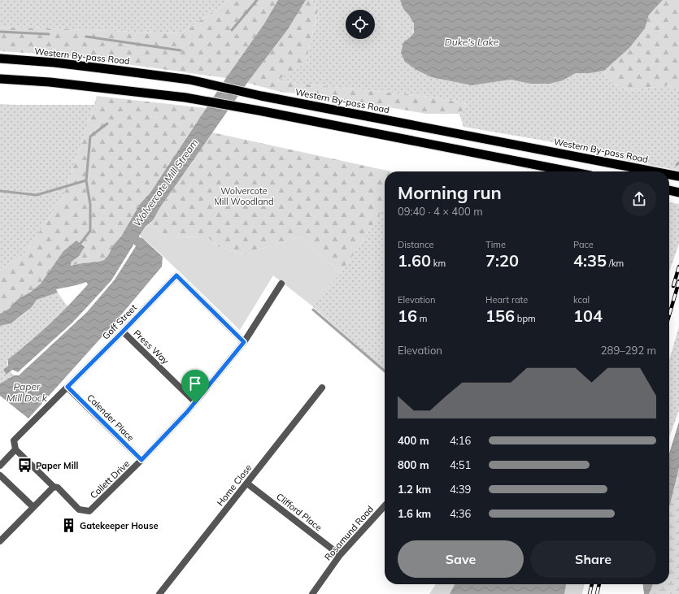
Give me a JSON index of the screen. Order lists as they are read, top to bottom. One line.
{"streets":{"highway":["Western By-pass Road"],"street":["Goff Street","Press Way","Calender Place","Collett Drive","Home Close","Clifford Place","Rosamund Road"]},"crossings":[["Goff Street","Press Way"],["Goff Street","Calender Place"],["Goff Street","Collett Drive"],["Press Way","Collett Drive"],["Calender Place","Collett Drive"],["Home Close","Clifford Place"],["Clifford Place","Rosamund Road"]],"water":["Duke's Lake","Wolvercote Mill Stream","Paper Mill Dock"],"parks":["Wolvercote Mill Woodland"],"places":{"bus stop":["Paper Mill"],"building":["Gatekeeper House"]},"page":{"heading":["Morning run","09:40 · 4 × 400 m"],"stats":[["Distance","1.60 km"],["Time","7:20"],["Pace","4:35 /km"],["Elevation","16 m"],["Heart rate","156 bpm"],["kcal","104"]],"chart":["Elevation","289–292 m"],"list":[{"name":"400 m","note":"4:16"},{"name":"800 m","note":"4:51"},{"name":"1.2 km","note":"4:39"},{"name":"1.6 km","note":"4:36"}],"buttons":["Save","Share"]}}
